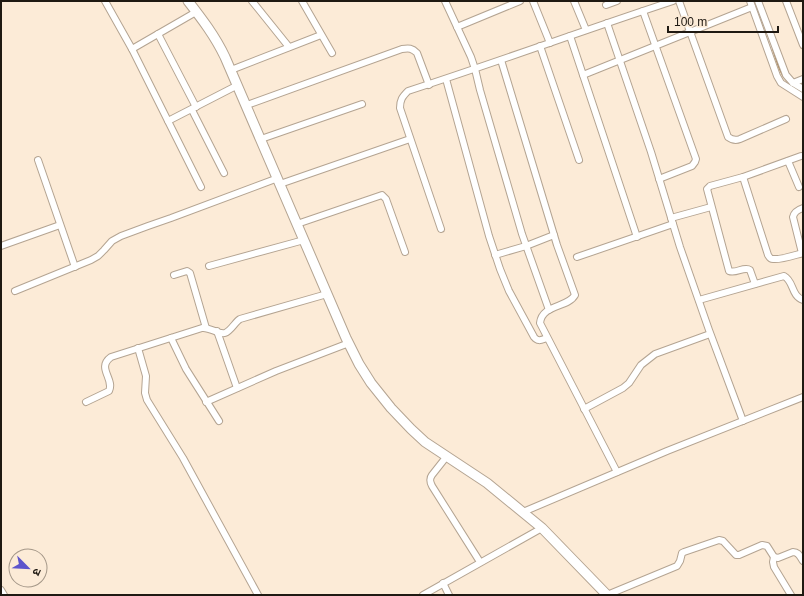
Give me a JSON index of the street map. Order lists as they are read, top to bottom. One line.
{"scale_bar":"100 m","north":"bottom right"}
